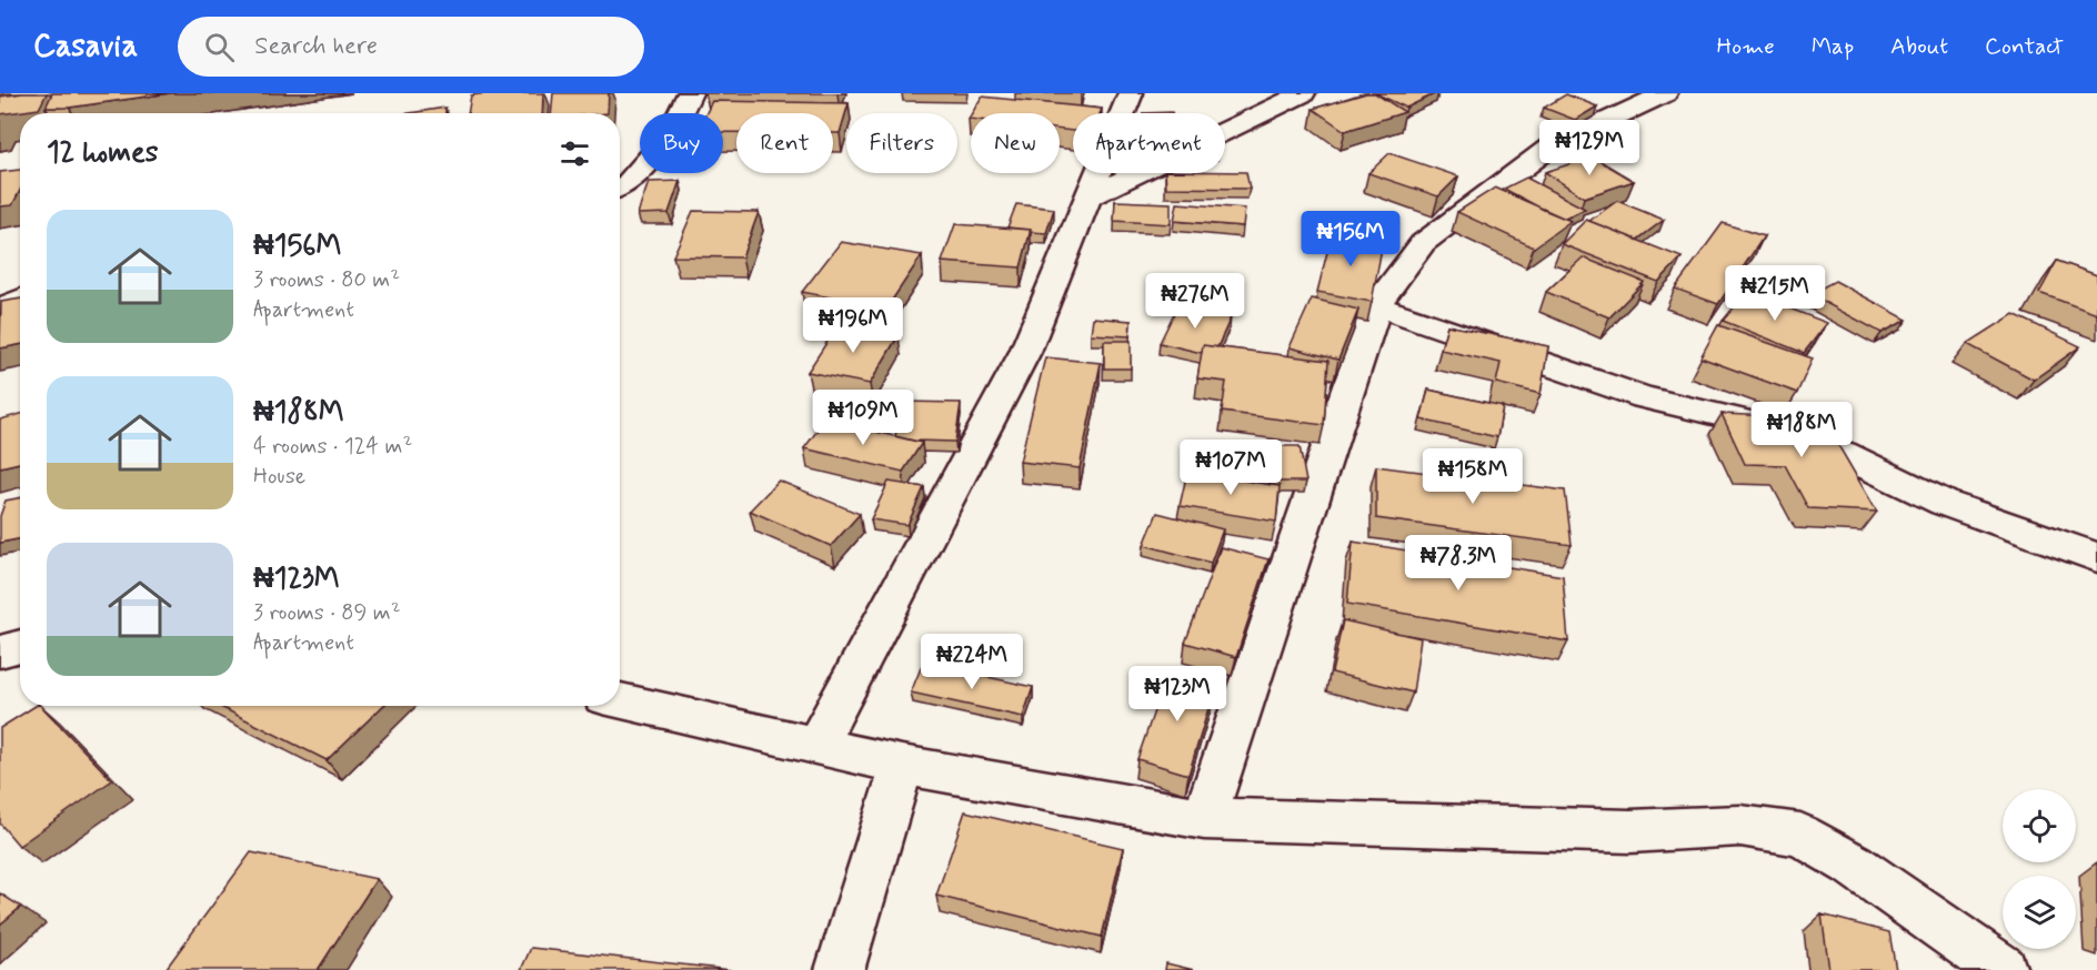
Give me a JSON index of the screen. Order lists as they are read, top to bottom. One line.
{"page":{"header":"Casavia","search":"Search here","nav":["Home","Map","About","Contact"],"chip":["Buy","Rent","Filters","New","Apartment"],"heading":"12 homes","price":["₦129M","₦156M","₦215M","₦276M","₦196M","₦109M","₦188M","₦107M","₦158M","₦78.3M","₦224M","₦123M"],"list":[{"name":"₦156M","note":"3 rooms · 80 m² · Apartment"},{"name":"₦188M","note":"4 rooms · 124 m² · House"},{"name":"₦123M","note":"3 rooms · 89 m² · Apartment"}]}}
